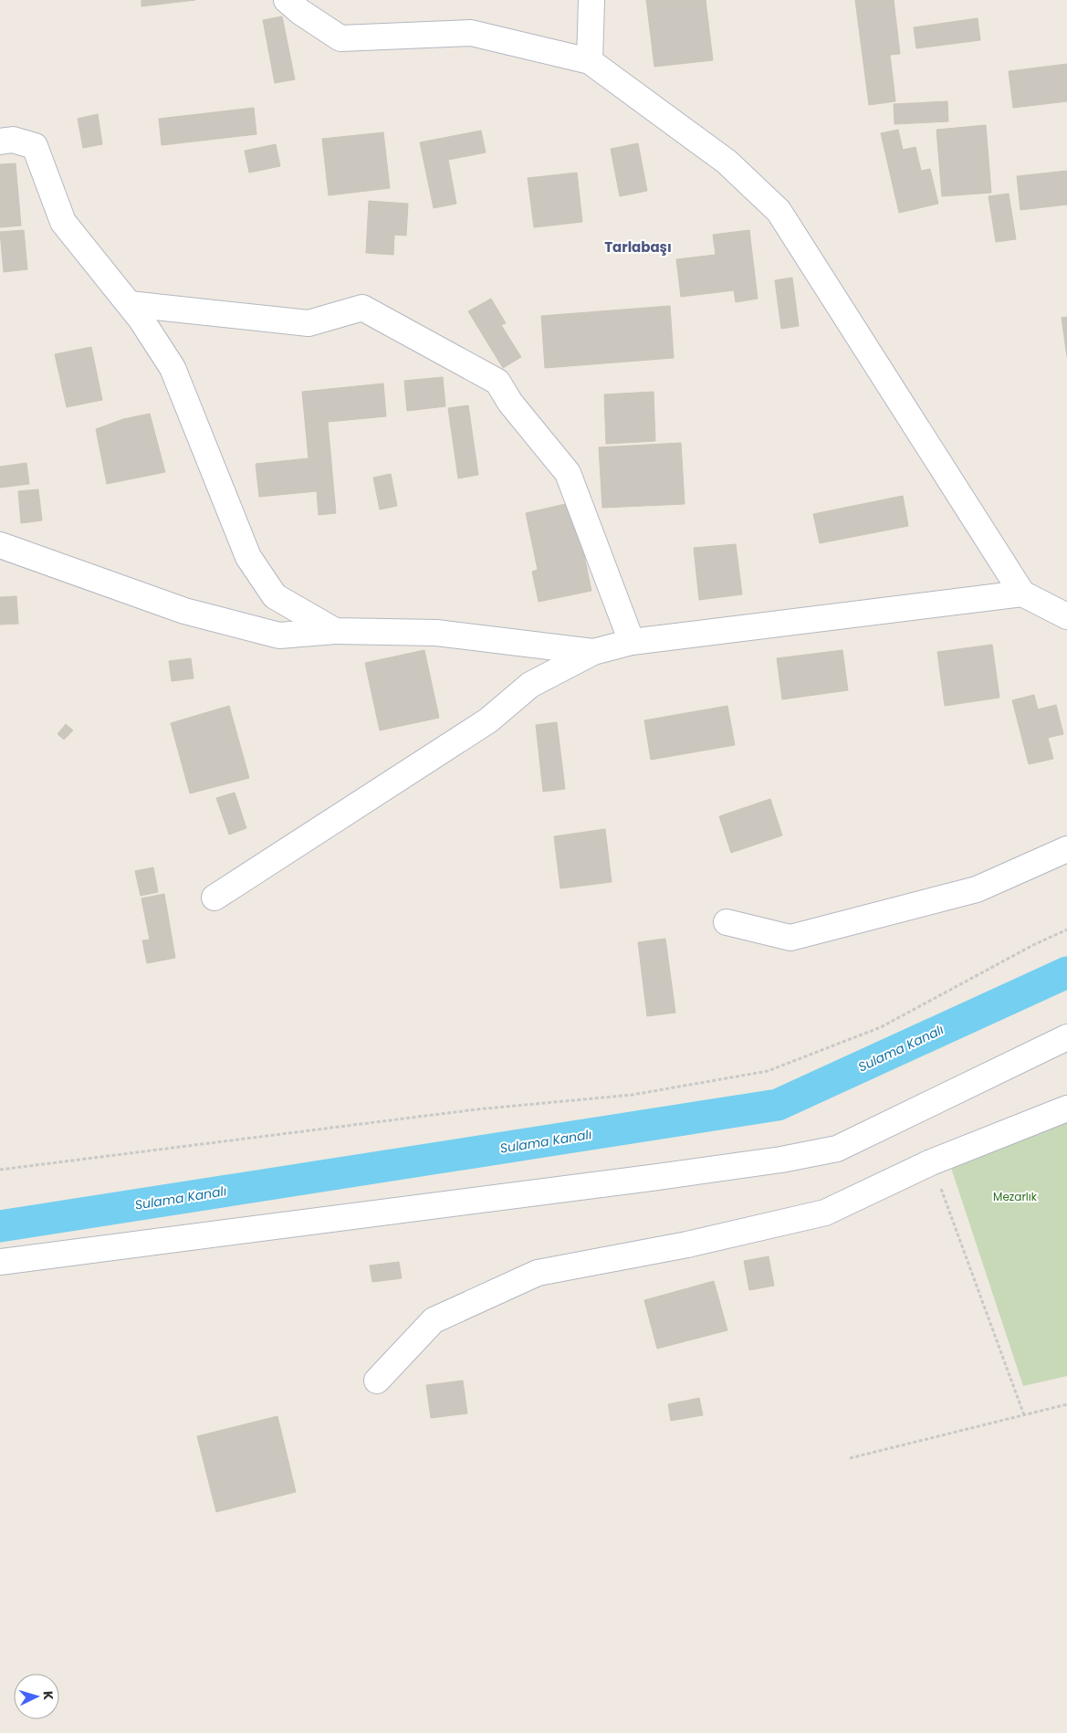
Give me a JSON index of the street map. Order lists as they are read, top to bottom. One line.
{"districts":["Tarlabaşı"],"water":["Sulama Kanalı"],"parks":["Mezarlık"],"north":"right"}
